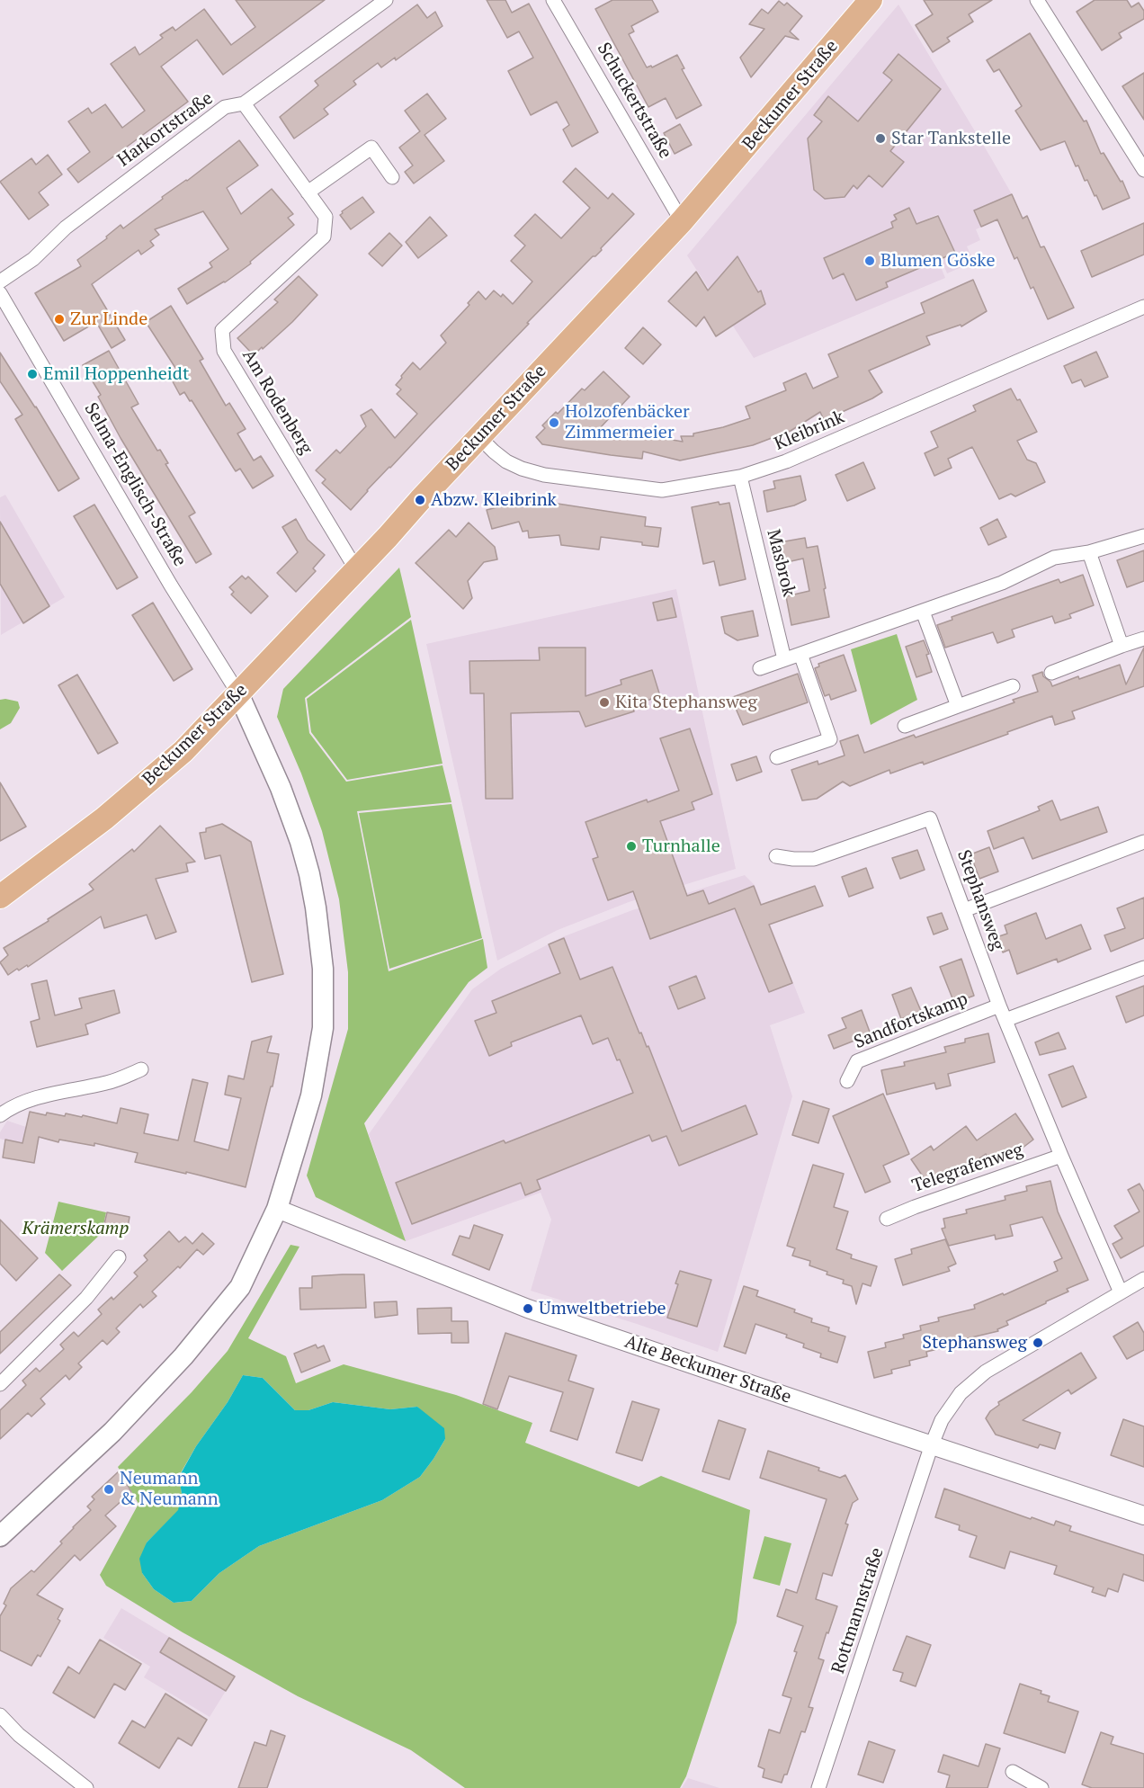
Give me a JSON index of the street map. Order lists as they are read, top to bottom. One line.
{"streets":{"main road":["Beckumer Straße"],"street":["Schuckertstraße","Harkortstraße","Am Rodenberg","Kleibrink","Selma-Englisch-Straße","Masbrok","Stephansweg","Sandfortskamp","Telegrafenweg","Alte Beckumer Straße","Rottmannstraße"]},"crossings":[["Beckumer Straße","Schuckertstraße"],["Beckumer Straße","Am Rodenberg"],["Beckumer Straße","Kleibrink"],["Beckumer Straße","Selma-Englisch-Straße"],["Harkortstraße","Am Rodenberg"],["Kleibrink","Masbrok"],["Stephansweg","Sandfortskamp"],["Stephansweg","Telegrafenweg"],["Stephansweg","Rottmannstraße"],["Alte Beckumer Straße","Rottmannstraße"]],"parks":["Krämerskamp"],"places":["Star Tankstelle","Blumen Göske","Zur Linde","Emil Hoppenheidt","Holzofenbäcker Zimmermeier","Abzw. Kleibrink","Kita Stephansweg","Turnhalle","Umweltbetriebe","Stephansweg","Neumann & Neumann"]}
